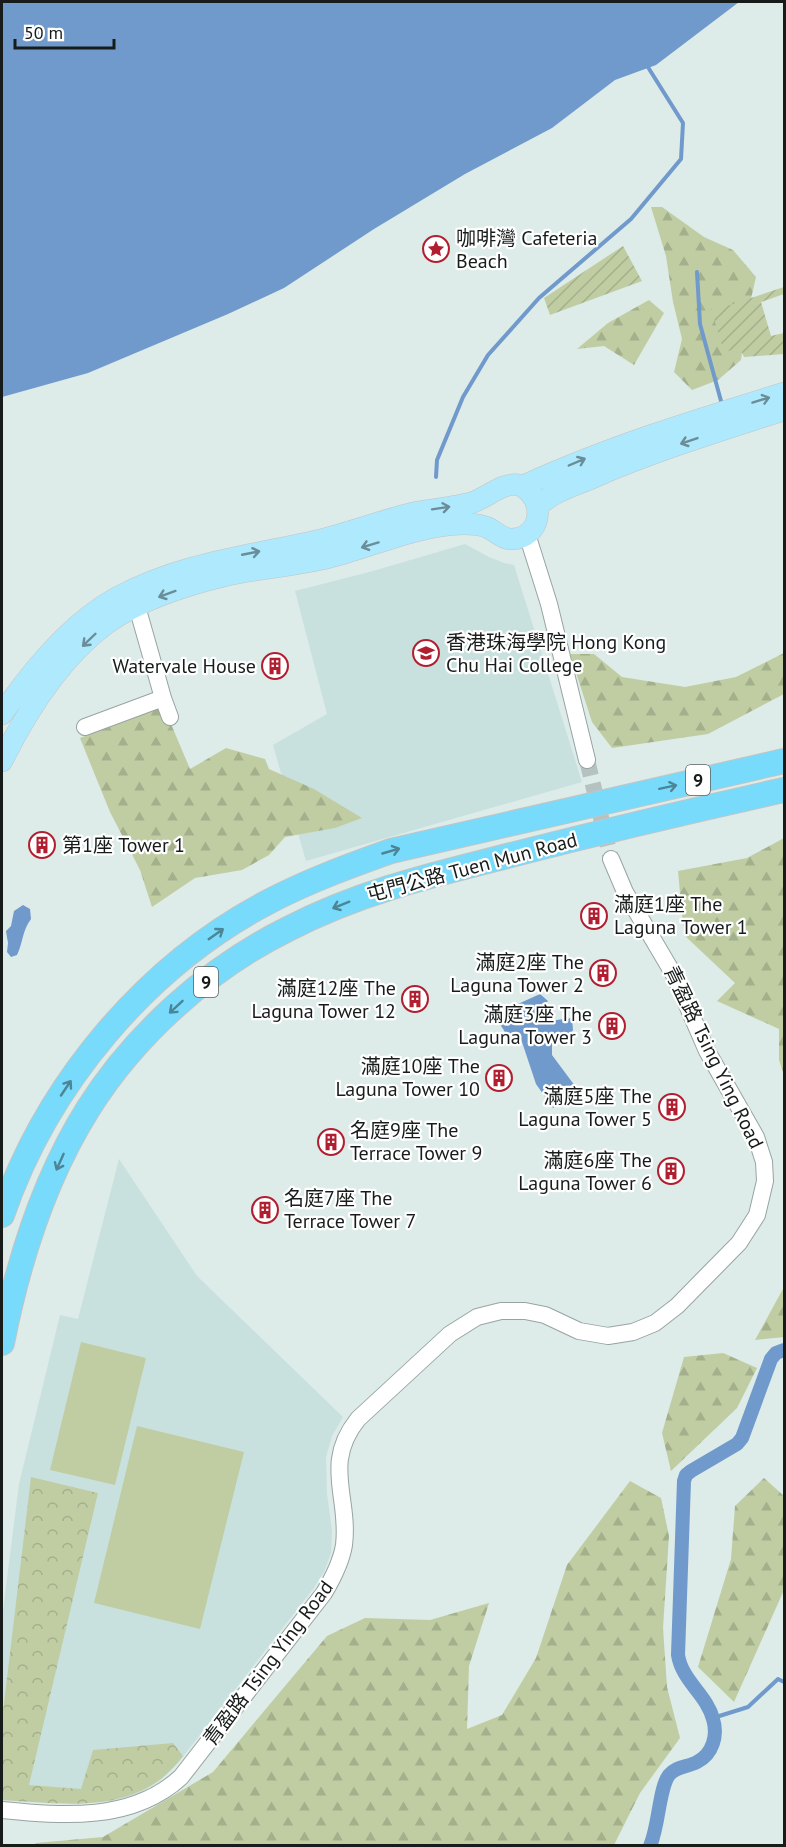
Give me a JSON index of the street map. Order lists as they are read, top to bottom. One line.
{"streets":{"highway":["9","屯門公路 Tuen Mun Road"],"street":["青盈路 Tsing Ying Road"]},"places":{"place":["咖啡灣 Cafeteria Beach"],"school or university":["香港珠海學院 Hong Kong Chu Hai College"],"building":["Watervale House","第1座 Tower 1","滿庭1座 The Laguna Tower 1","滿庭2座 The Laguna Tower 2","滿庭12座 The Laguna Tower 12","滿庭3座 The Laguna Tower 3","滿庭10座 The Laguna Tower 10","滿庭5座 The Laguna Tower 5","名庭9座 The Terrace Tower 9","滿庭6座 The Laguna Tower 6","名庭7座 The Terrace Tower 7"]},"scale_bar":"50 m"}
